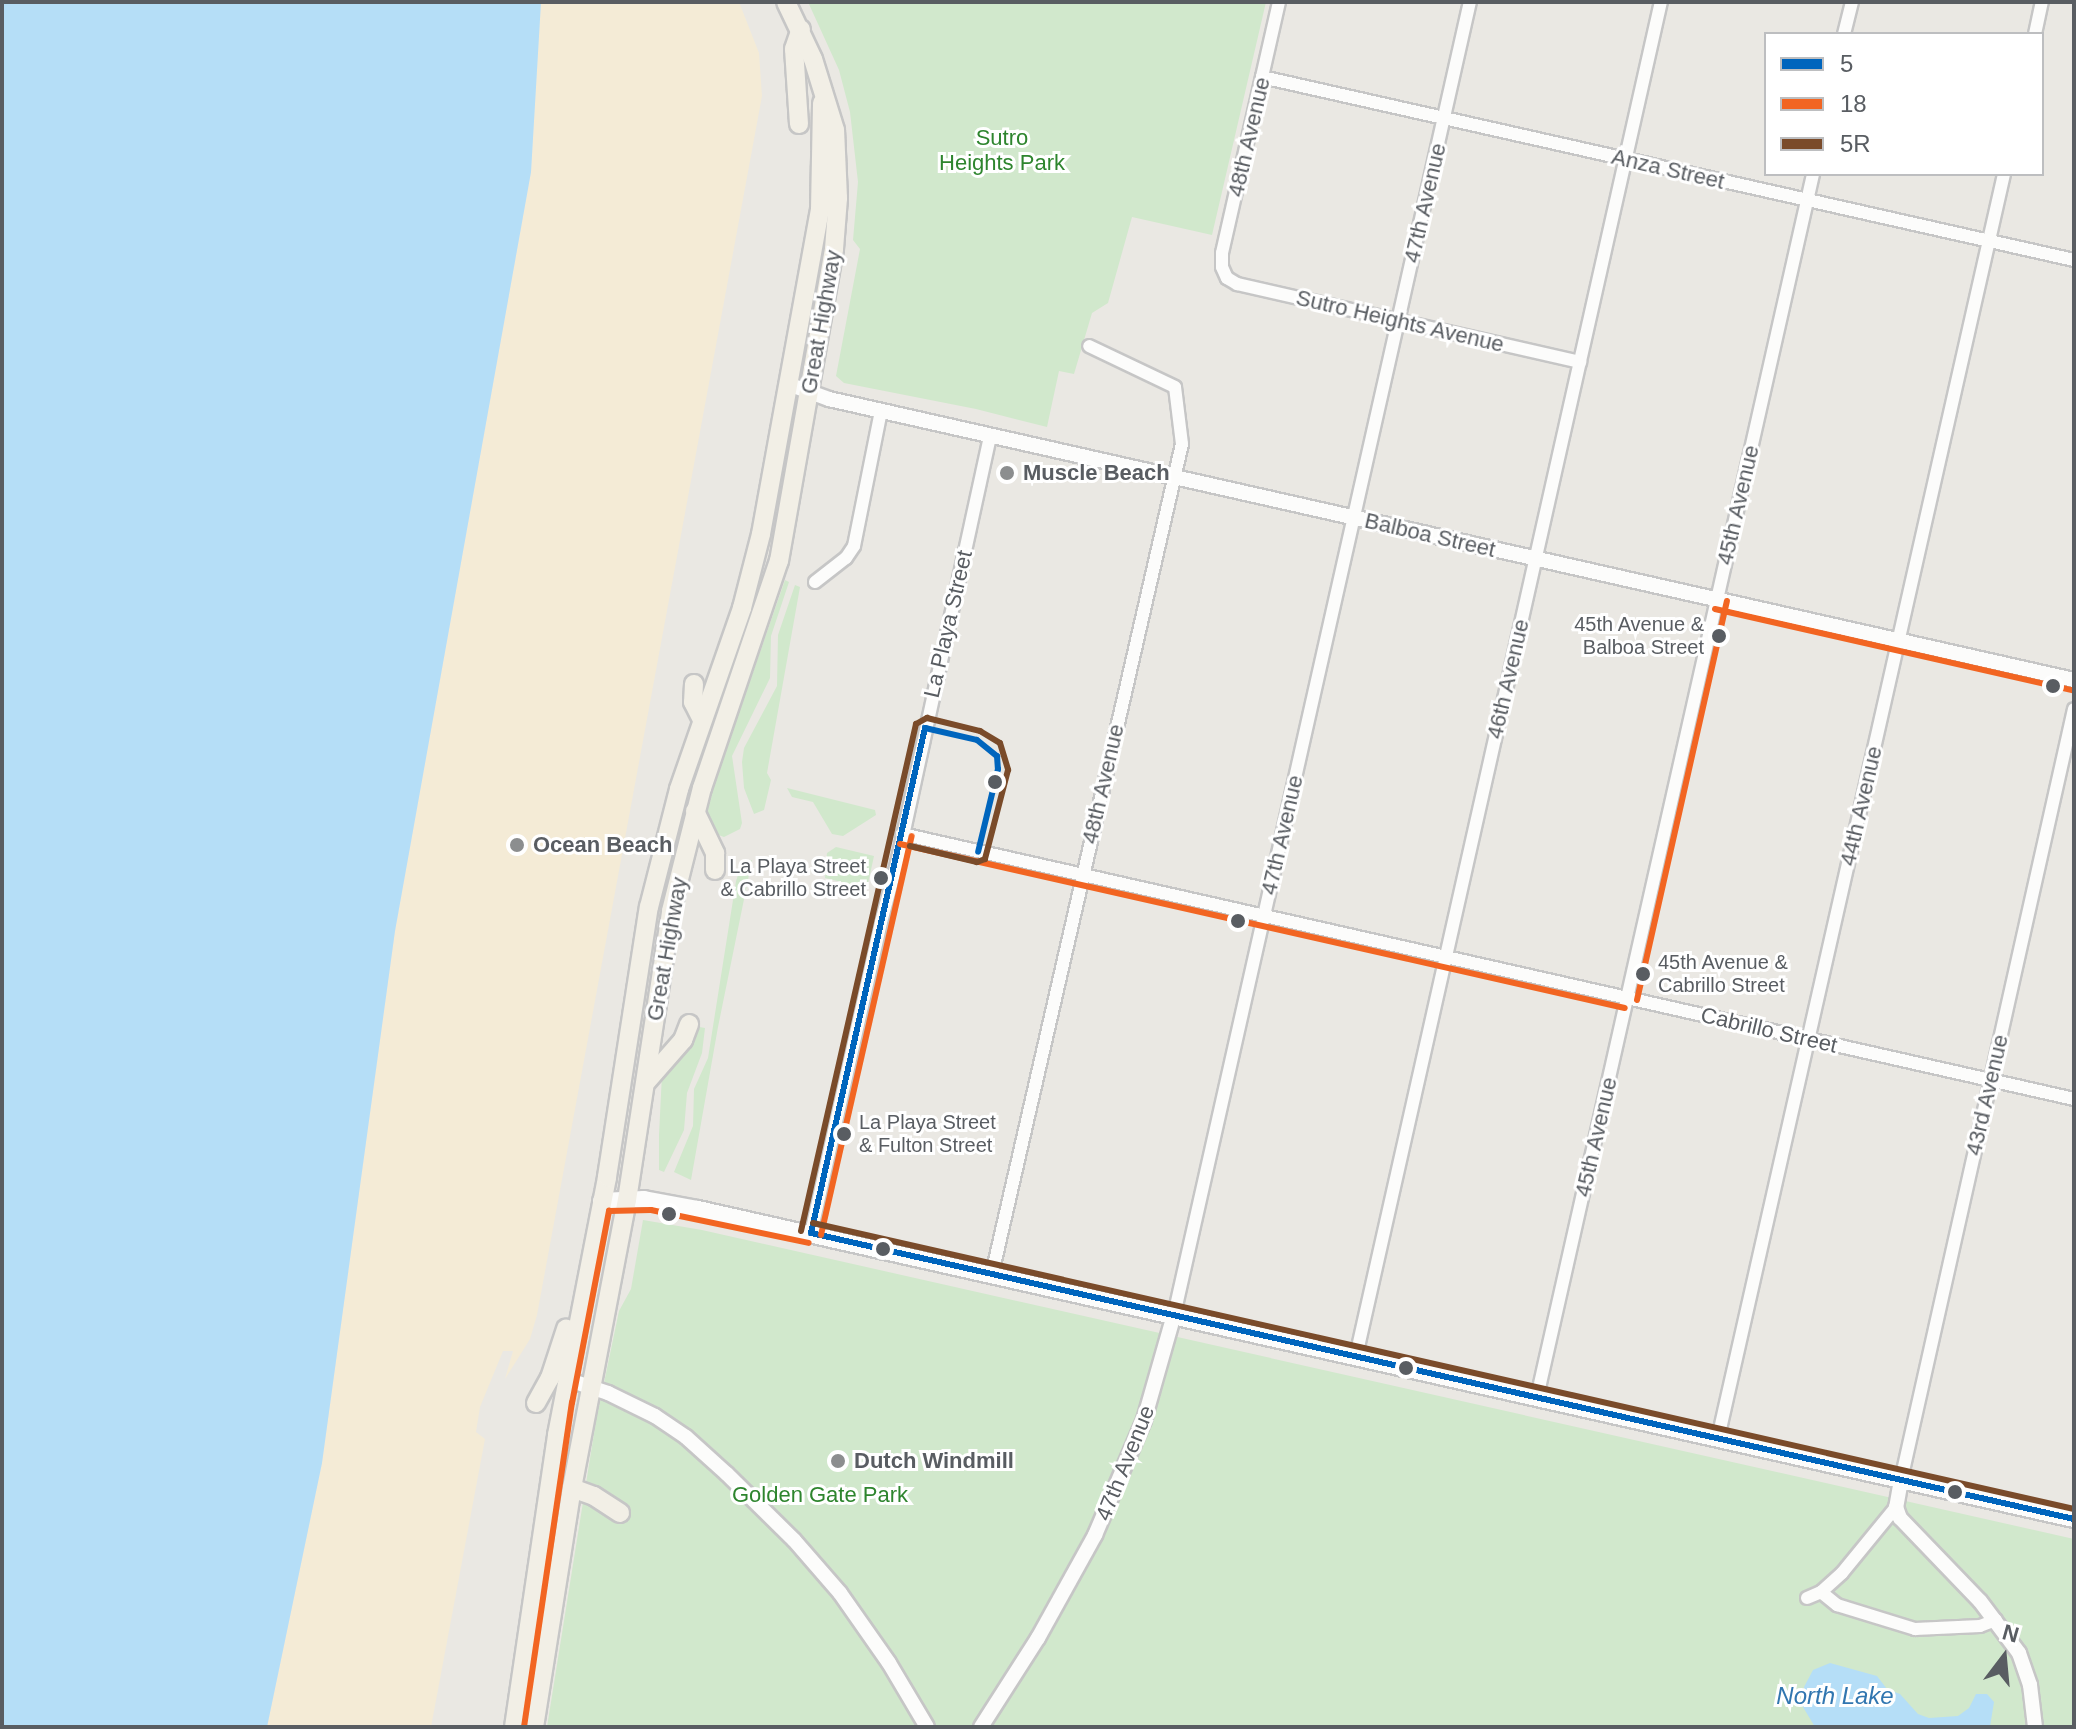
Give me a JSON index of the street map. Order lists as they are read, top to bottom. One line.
{"streets":{"main road":["Great Highway"],"street":["48th Avenue","Anza Street","47th Avenue","Sutro Heights Avenue","45th Avenue","Balboa Street","La Playa Street","46th Avenue","44th Avenue","Cabrillo Street","43rd Avenue"]},"crossings":[["48th Avenue","Anza Street"],["48th Avenue","Sutro Heights Avenue"],["48th Avenue","Balboa Street"],["48th Avenue","Cabrillo Street"],["Anza Street","47th Avenue"],["Anza Street","45th Avenue"],["Anza Street","46th Avenue"],["Anza Street","44th Avenue"],["47th Avenue","Sutro Heights Avenue"],["47th Avenue","Balboa Street"],["47th Avenue","Cabrillo Street"],["Sutro Heights Avenue","46th Avenue"],["Great Highway","Balboa Street"],["45th Avenue","Balboa Street"],["45th Avenue","Cabrillo Street"],["Balboa Street","La Playa Street"],["Balboa Street","46th Avenue"],["Balboa Street","44th Avenue"],["La Playa Street","Cabrillo Street"],["46th Avenue","Cabrillo Street"],["44th Avenue","Cabrillo Street"],["Cabrillo Street","43rd Avenue"]],"water":["North Lake"],"parks":["Sutro Heights Park","Golden Gate Park"],"places":["Muscle Beach","45th Avenue & Balboa Street","Ocean Beach","La Playa Street & Cabrillo Street","45th Avenue & Cabrillo Street","La Playa Street & Fulton Street","Dutch Windmill"],"lines":["transit line 18","transit line 5R","transit line 5"],"legend":["5","18","5R"],"north":"top"}
